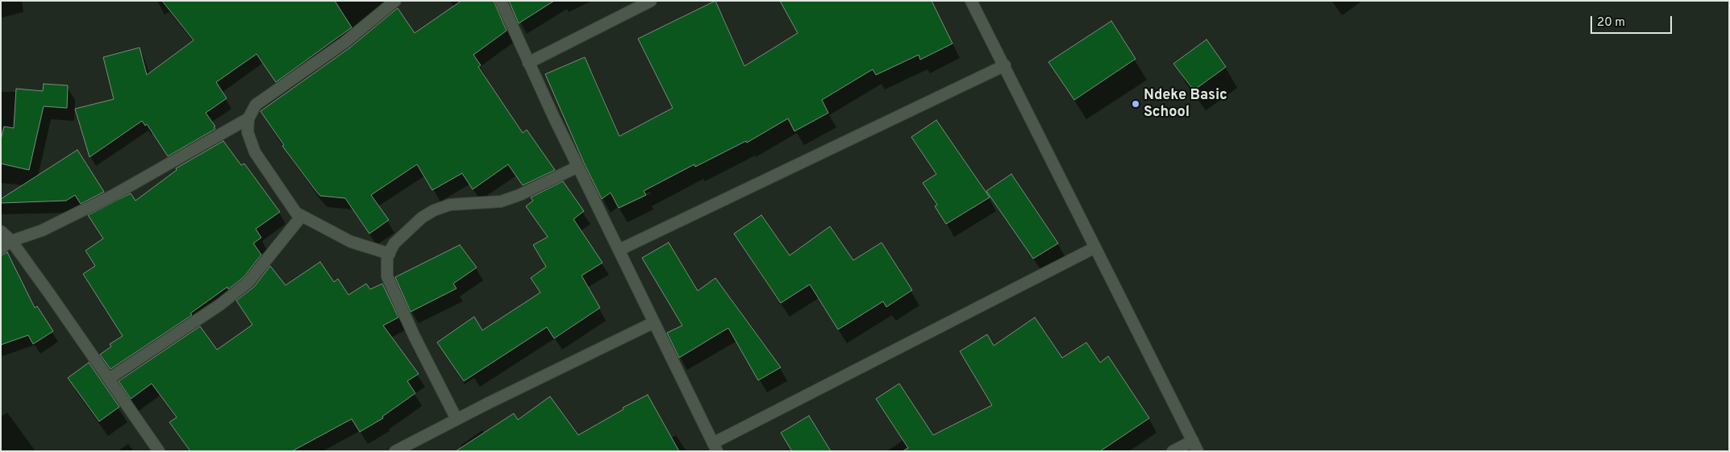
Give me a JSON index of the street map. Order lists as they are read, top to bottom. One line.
{"places":["Ndeke Basic School"],"scale_bar":"20 m"}
